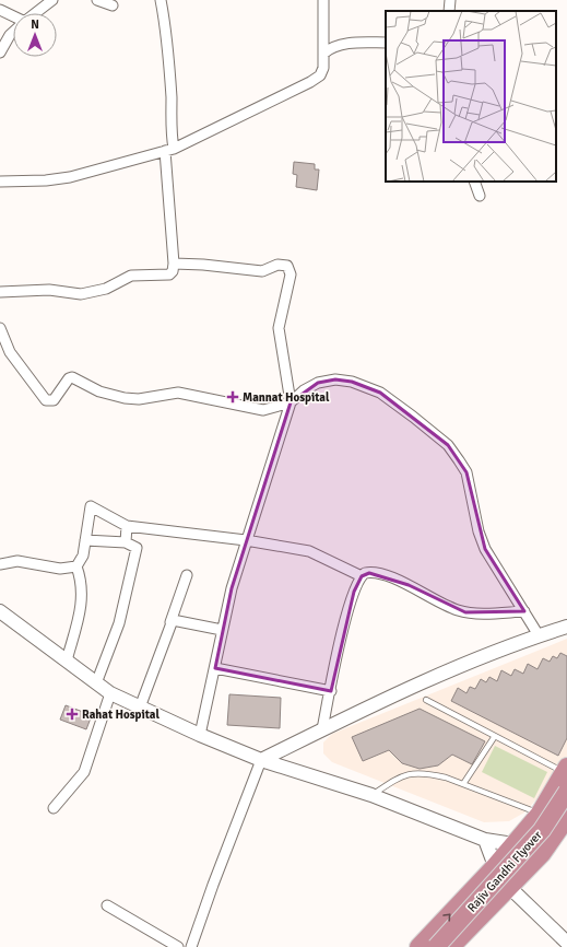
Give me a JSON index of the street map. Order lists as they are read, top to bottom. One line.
{"streets":{"highway":["Rajiv Gandhi Flyover"]},"places":{"health":["Mannat Hospital","Rahat Hospital"]},"north":"top"}
